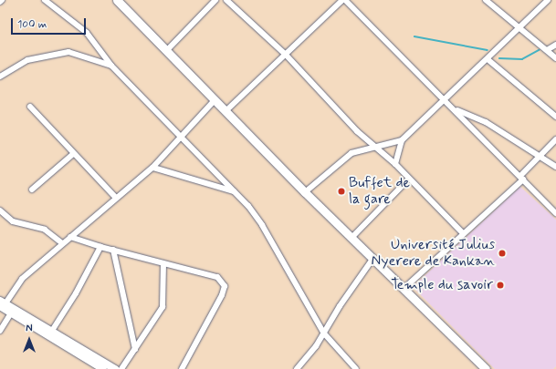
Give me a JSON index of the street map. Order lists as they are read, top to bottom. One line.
{"places":["Buffet de la gare","Université Julius Nyerere de Kankan","Temple du savoir"],"scale_bar":"100 m","north":"top"}
